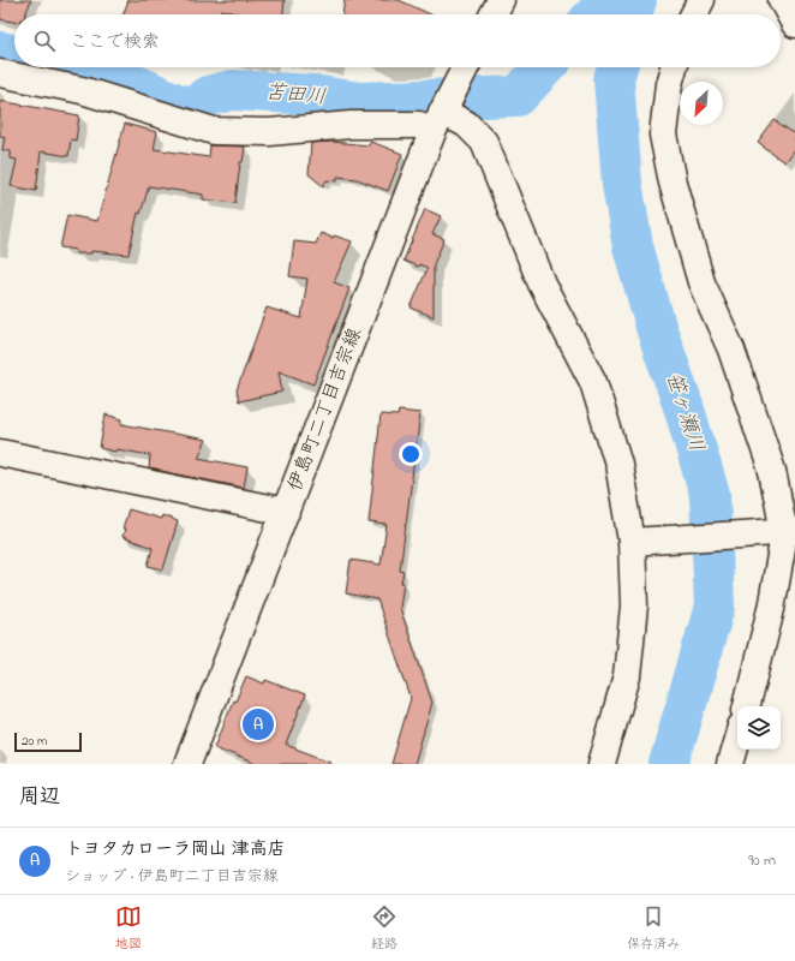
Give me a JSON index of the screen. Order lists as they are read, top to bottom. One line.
{"streets":{"street":["伊島町二丁目吉宗線"]},"water":["苫田川","笹ヶ瀬川"],"scale_bar":"20 m","north":"bottom left","page":{"search":"ここで検索","pins":"A","scale":"20 m","heading":"周辺","list":[{"mark":"A","name":"トヨタカローラ岡山 津高店","note":"ショップ · 伊島町二丁目吉宗線","value":"90 m"}],"nav":["地図","経路","保存済み"]}}
